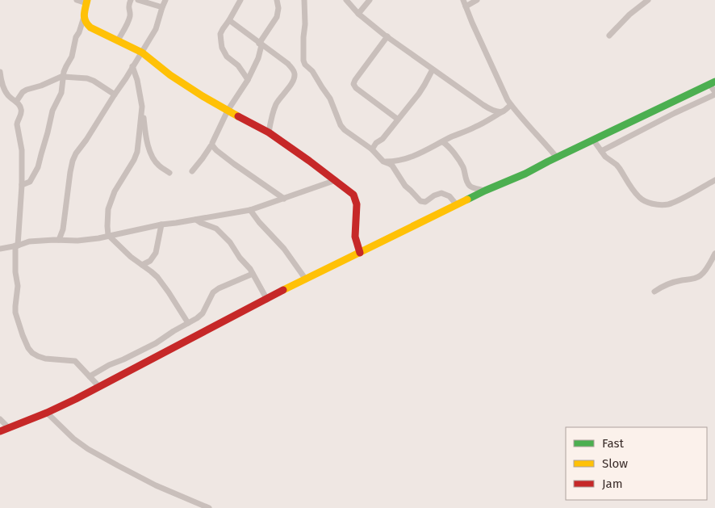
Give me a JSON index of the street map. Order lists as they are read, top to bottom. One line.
{"legend":["Fast","Slow","Jam"]}
